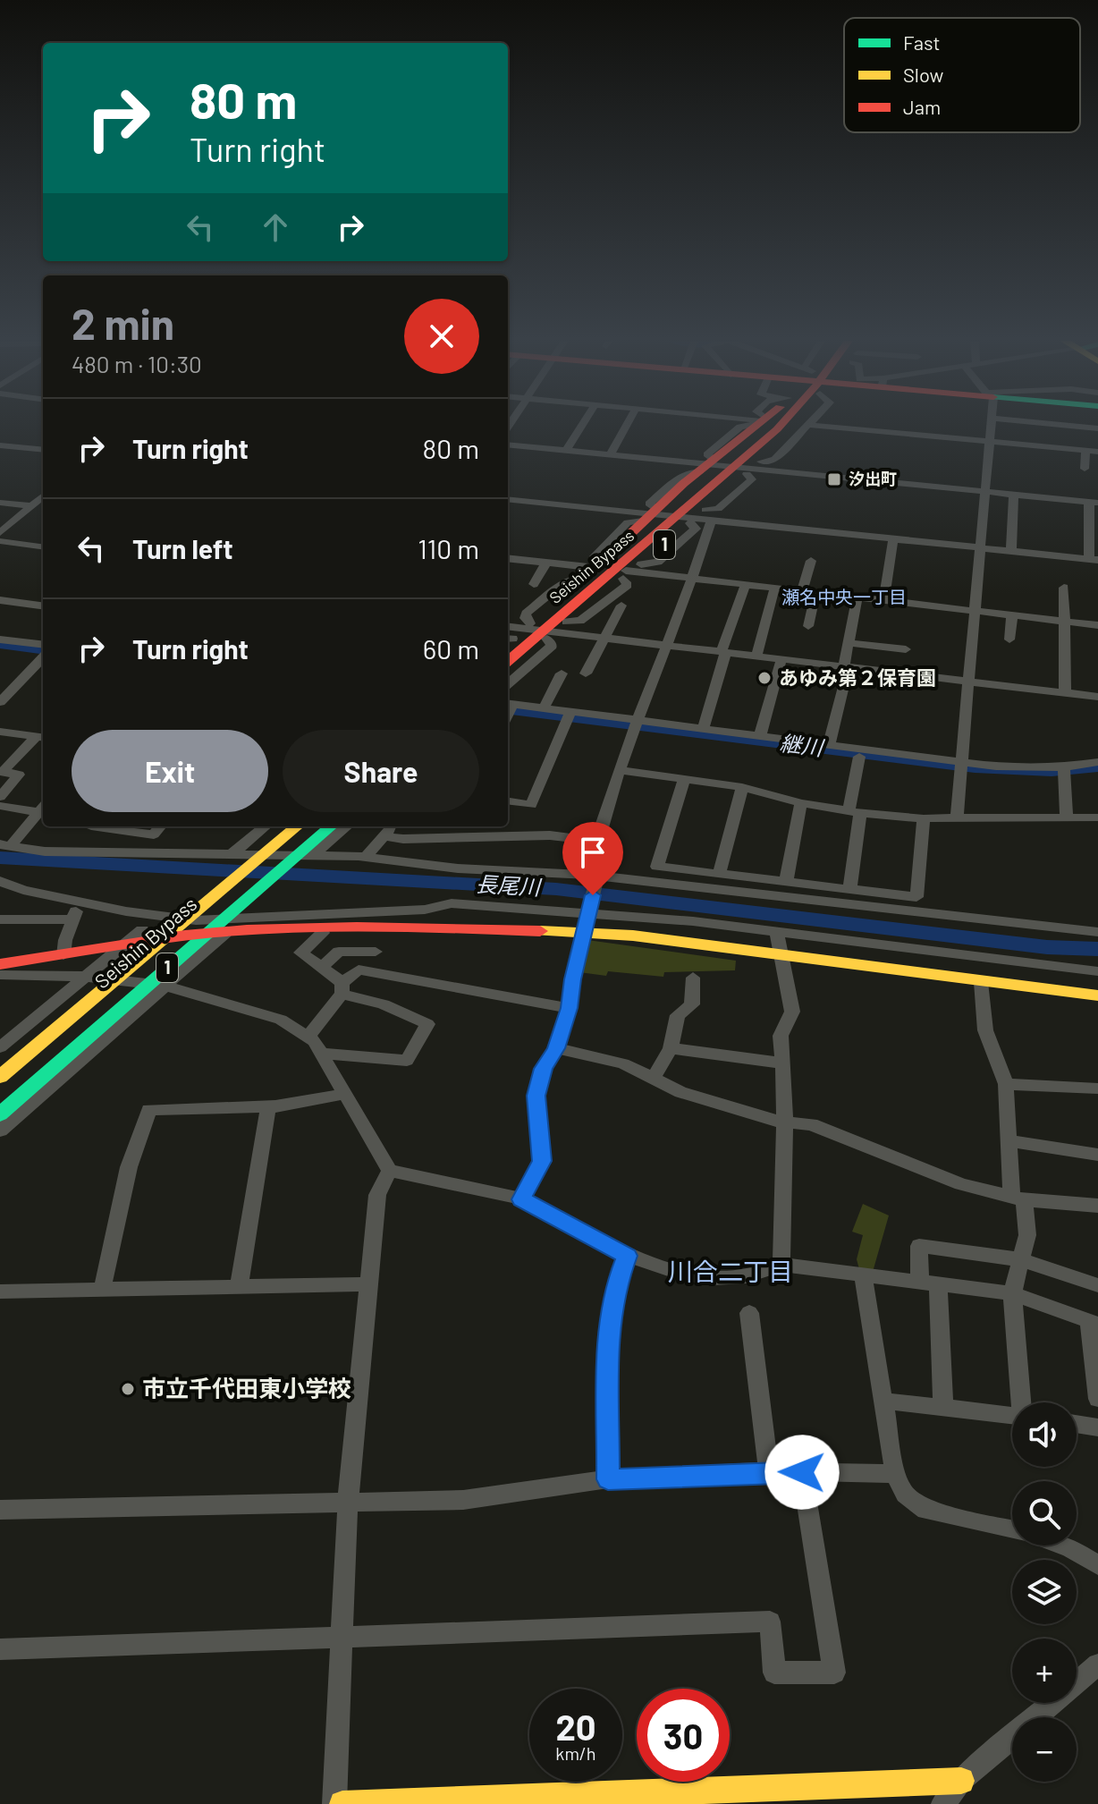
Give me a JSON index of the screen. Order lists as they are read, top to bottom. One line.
{"streets":{"main road":["1","Seishin Bypass"]},"crossings":[["1","Seishin Bypass"]],"districts":["瀬名中央一丁目","川合二丁目"],"water":["継川","長尾川"],"places":{"transit":["汐出町"],"other":["あゆみ第２保育園","市立千代田東小学校"]},"legend":["Fast","Slow","Jam"],"page":{"turn":["80 m","Turn right"],"heading":["2 min","480 m · 10:30"],"list":[{"name":"Turn right","value":"80 m"},{"name":"Turn left","value":"110 m"},{"name":"Turn right","value":"60 m"}],"buttons":["Exit","Share"],"map_buttons":["+","−"],"speed":"20 km/h","limit":"30"}}
